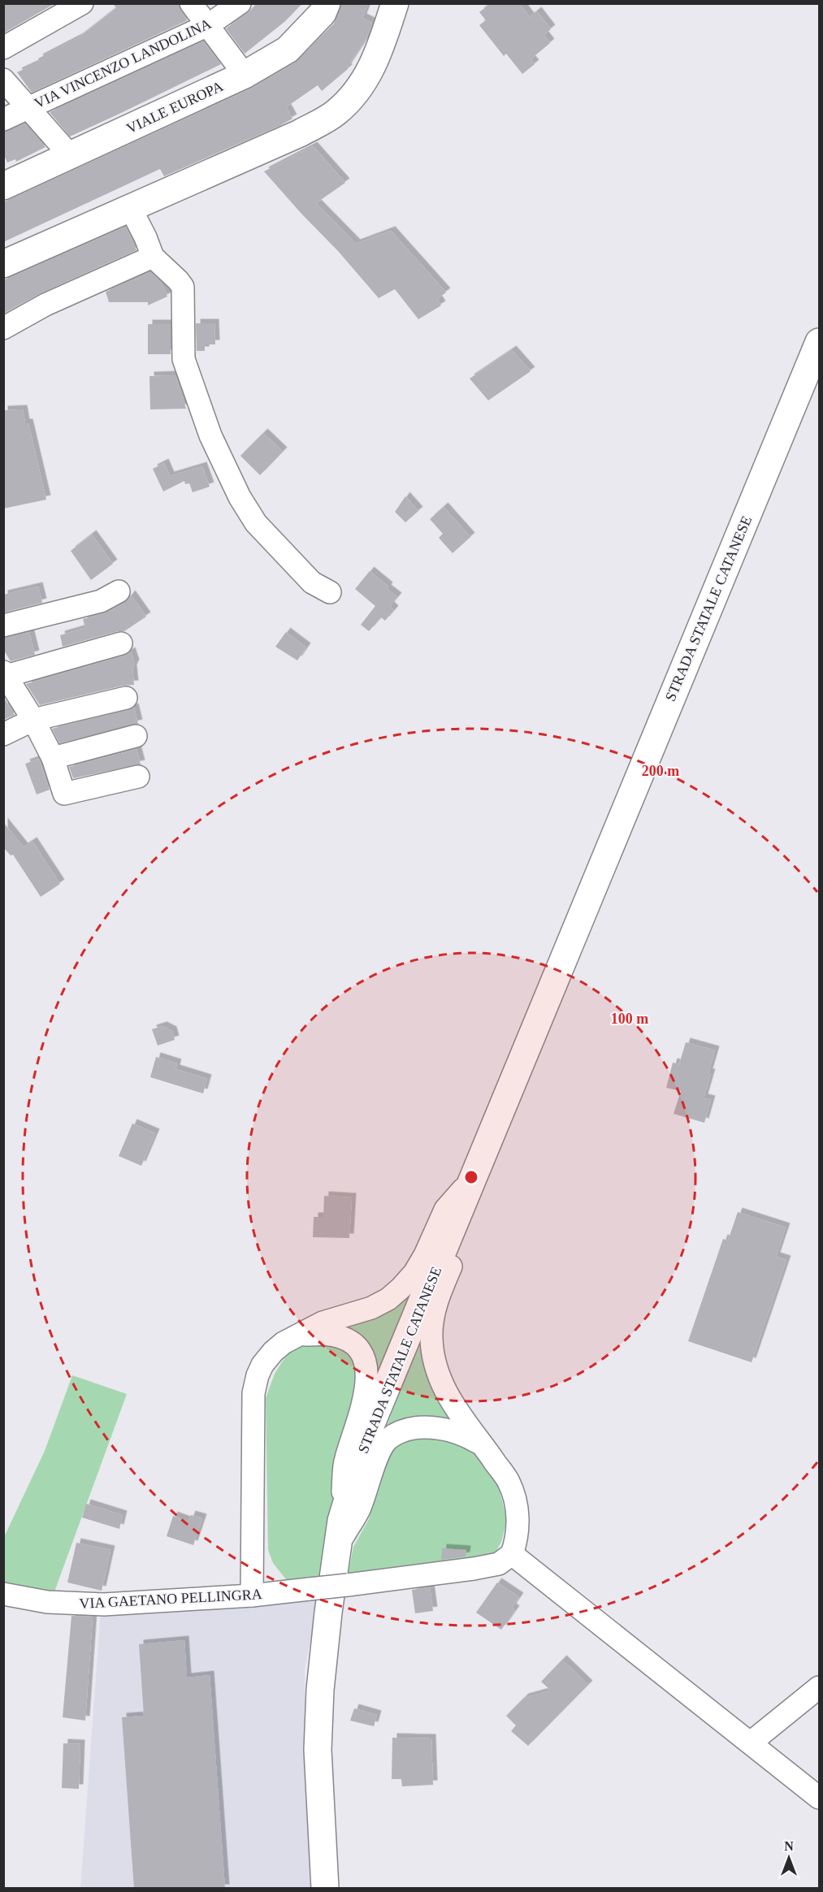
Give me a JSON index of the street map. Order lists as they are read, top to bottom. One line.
{"streets":{"main road":["VIALE EUROPA","STRADA STATALE CATANESE"],"street":["VIA VINCENZO LANDOLINA","VIA GAETANO PELLINGRA"]},"north":"top","rings":["200 m","100 m"]}
